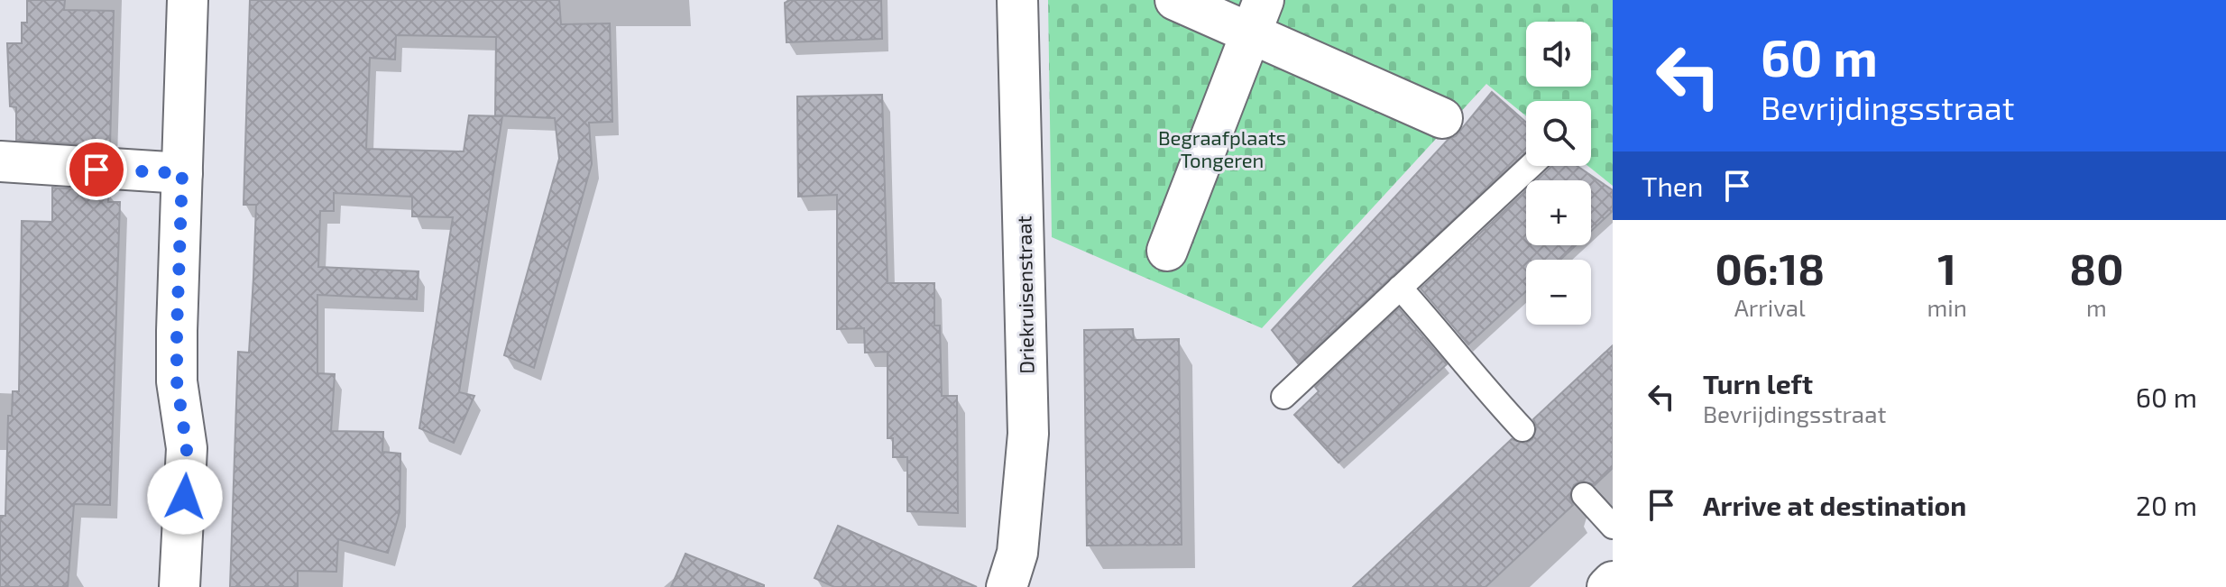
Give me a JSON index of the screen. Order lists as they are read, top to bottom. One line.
{"streets":{"street":["Driekruisenstraat"]},"parks":["Begraafplaats Tongeren"],"page":{"turn":["60 m","Bevrijdingsstraat"],"map_buttons":["+","−"],"then":"Then","eta":["06:18","Arrival","1","min","80","m"],"list":[{"name":"Turn left","note":"Bevrijdingsstraat","value":"60 m"},{"name":"Arrive at destination","value":"20 m"}]}}
